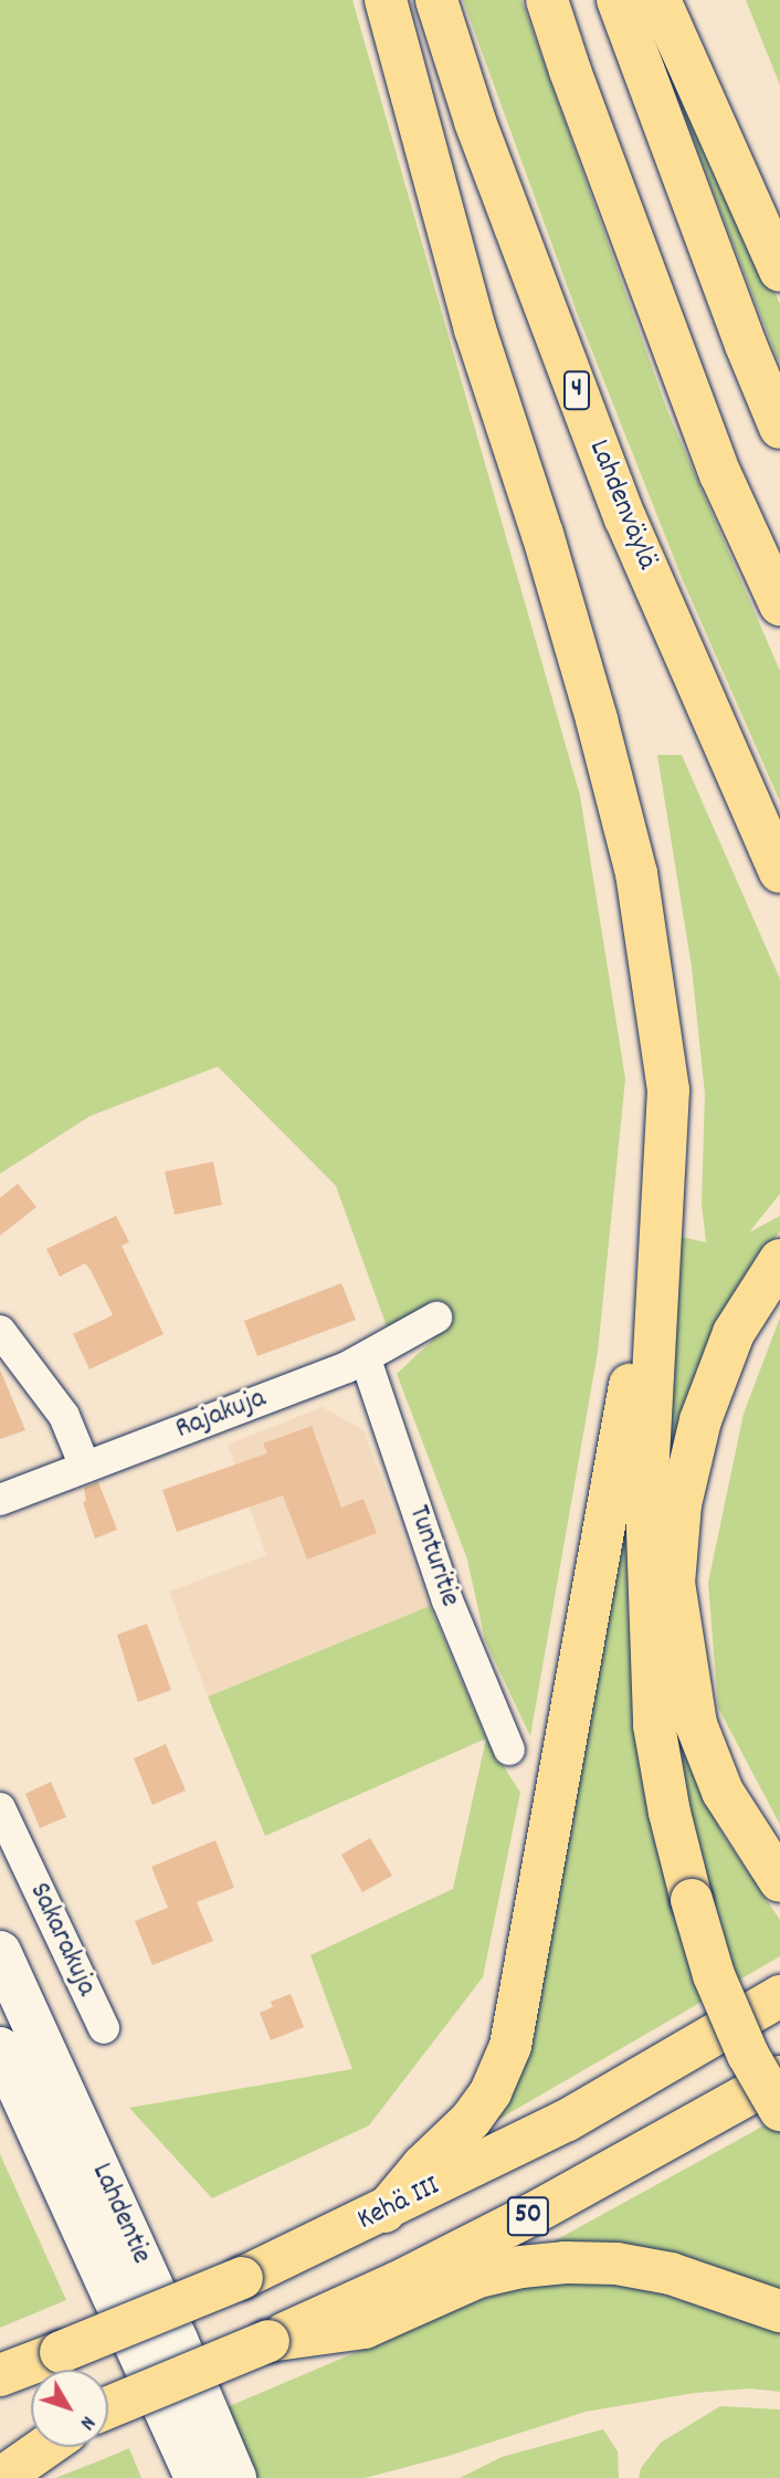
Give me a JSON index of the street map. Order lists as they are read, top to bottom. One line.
{"streets":{"highway":["4","Lahdenväylä","Kehä III","50"],"main road":["Lahdentie"],"street":["Rajakuja","Tunturitie","Sakarakuja"]},"crossings":[["Rajakuja","Tunturitie"]],"north":"bottom right"}
